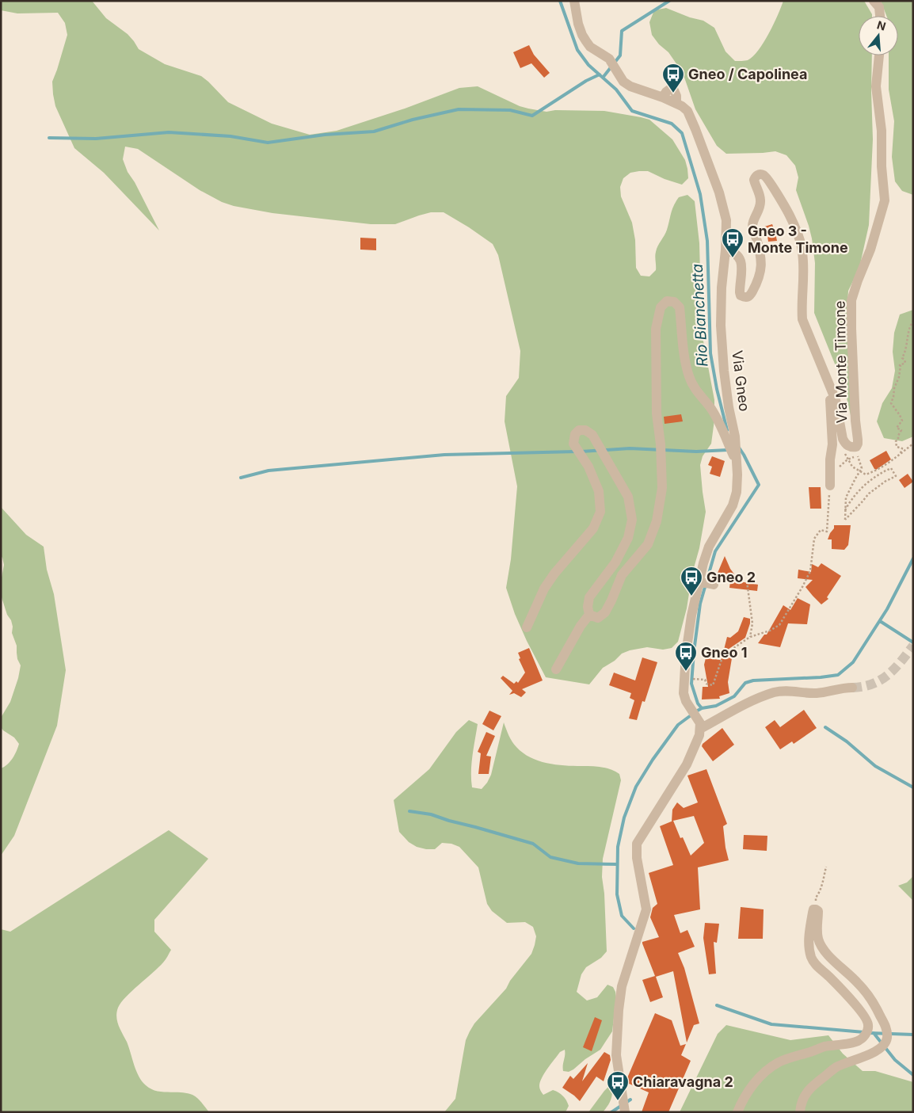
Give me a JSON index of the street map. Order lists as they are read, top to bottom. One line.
{"streets":{"street":["Via Monte Timone","Via Gneo"]},"crossings":[["Via Monte Timone","Via Gneo"]],"water":["Rio Bianchetta"],"places":{"bus stop":["Gneo / Capolinea","Gneo 3 - Monte Timone","Gneo 2","Gneo 1","Chiaravagna 2"]},"north":"top"}
